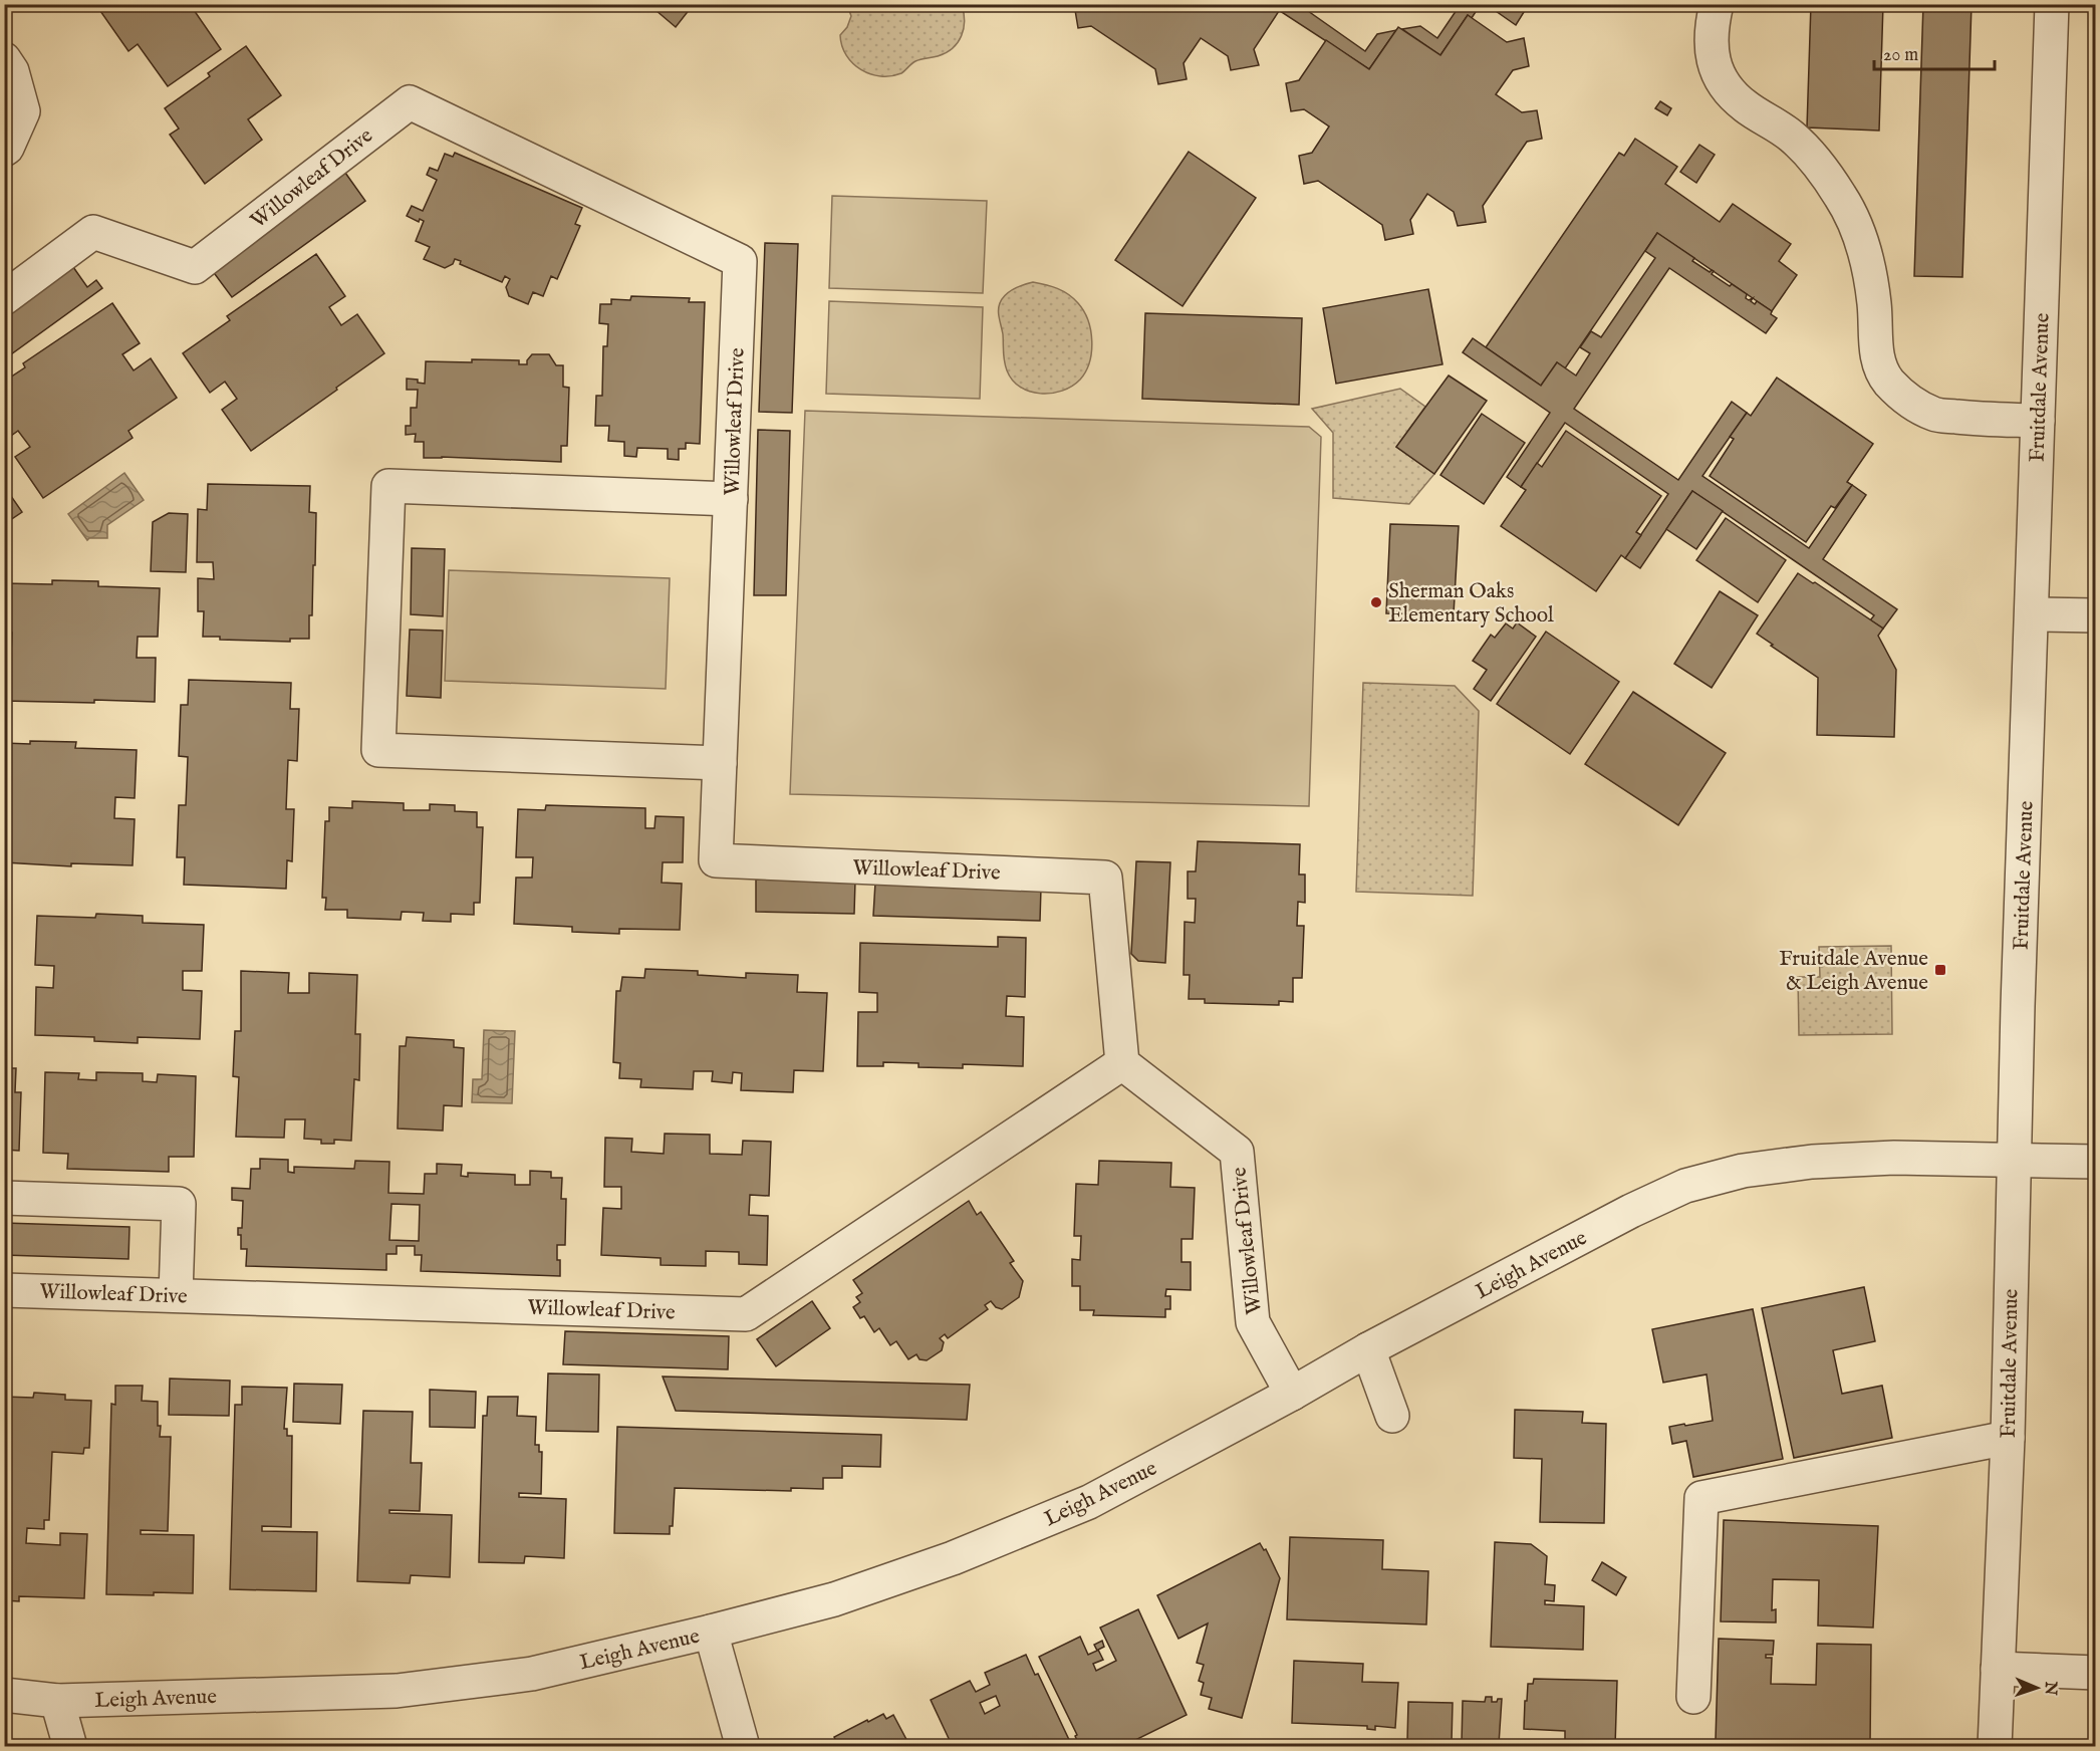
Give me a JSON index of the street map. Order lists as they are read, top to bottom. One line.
{"streets":{"street":["Willowleaf Drive","Fruitdale Avenue","Leigh Avenue"]},"crossings":[["Willowleaf Drive","Leigh Avenue"],["Fruitdale Avenue","Leigh Avenue"]],"places":{"other":["Sherman Oaks Elementary School"],"transit":["Fruitdale Avenue & Leigh Avenue"]},"scale_bar":"20 m","north":"right"}
